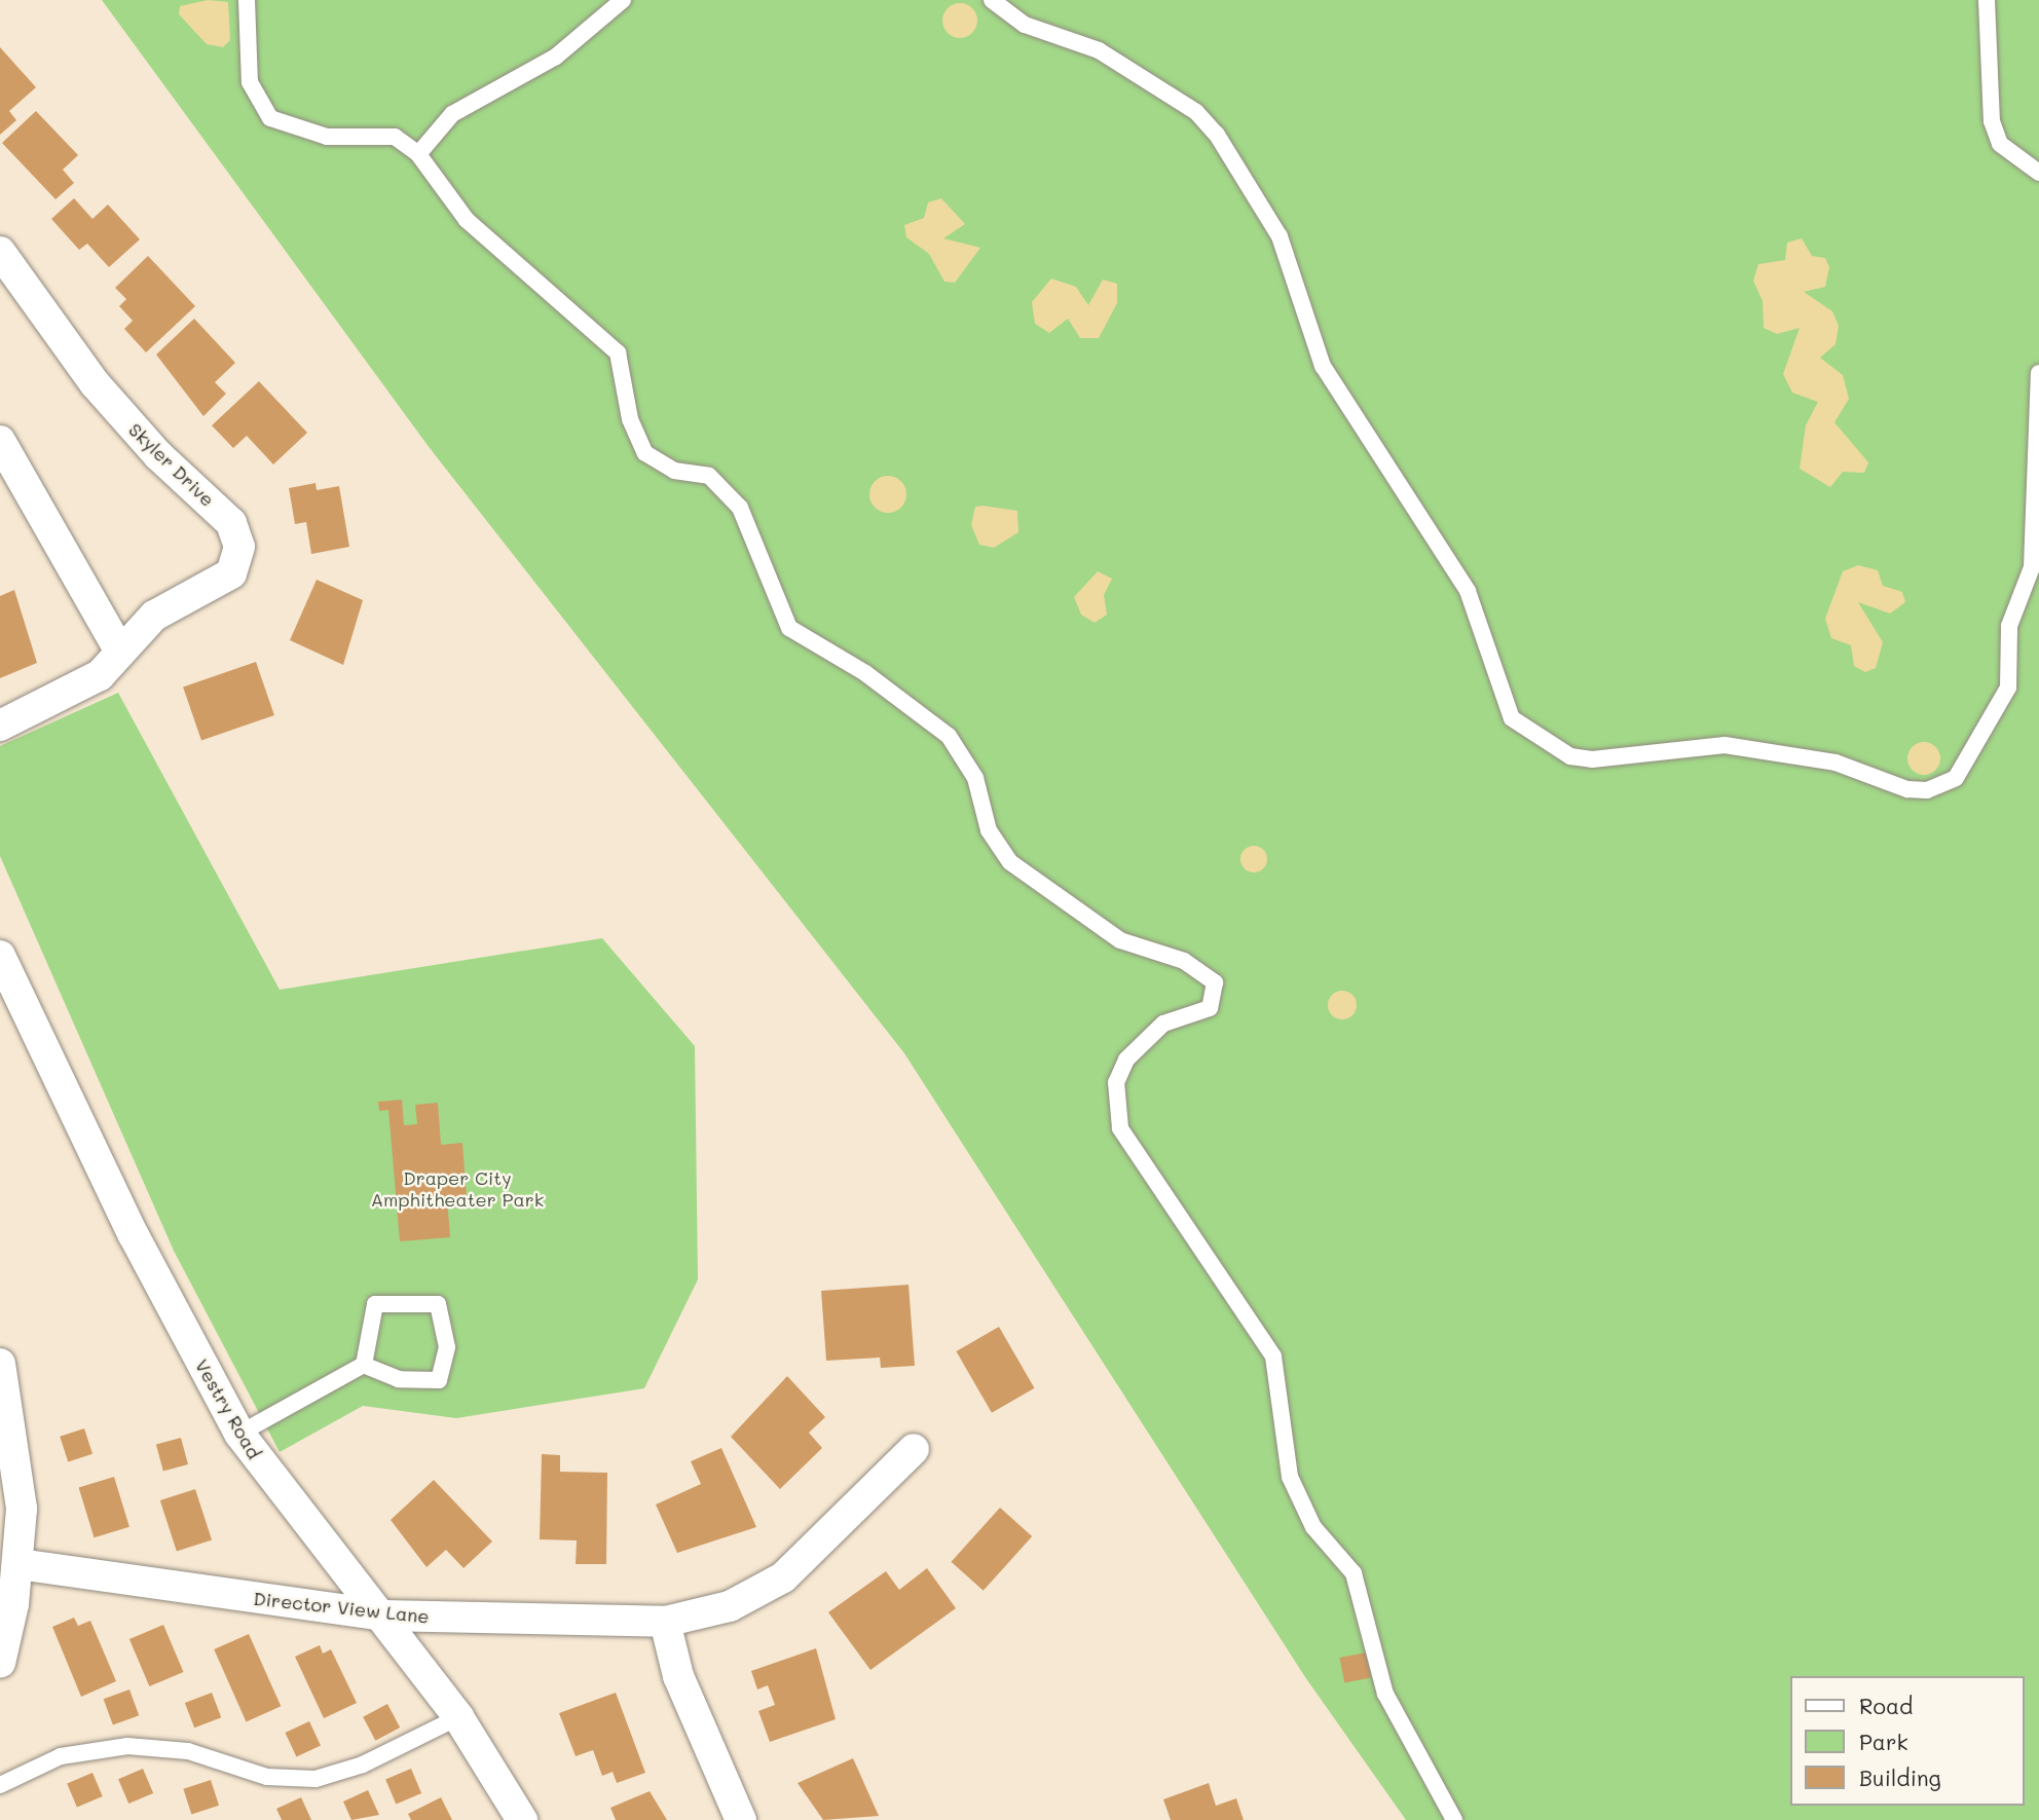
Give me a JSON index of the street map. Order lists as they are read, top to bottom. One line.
{"streets":{"street":["Skyler Drive","Vestry Road","Director View Lane"]},"crossings":[["Vestry Road","Director View Lane"]],"parks":["Draper City Amphitheater Park"],"legend":["Road","Park","Building"]}
